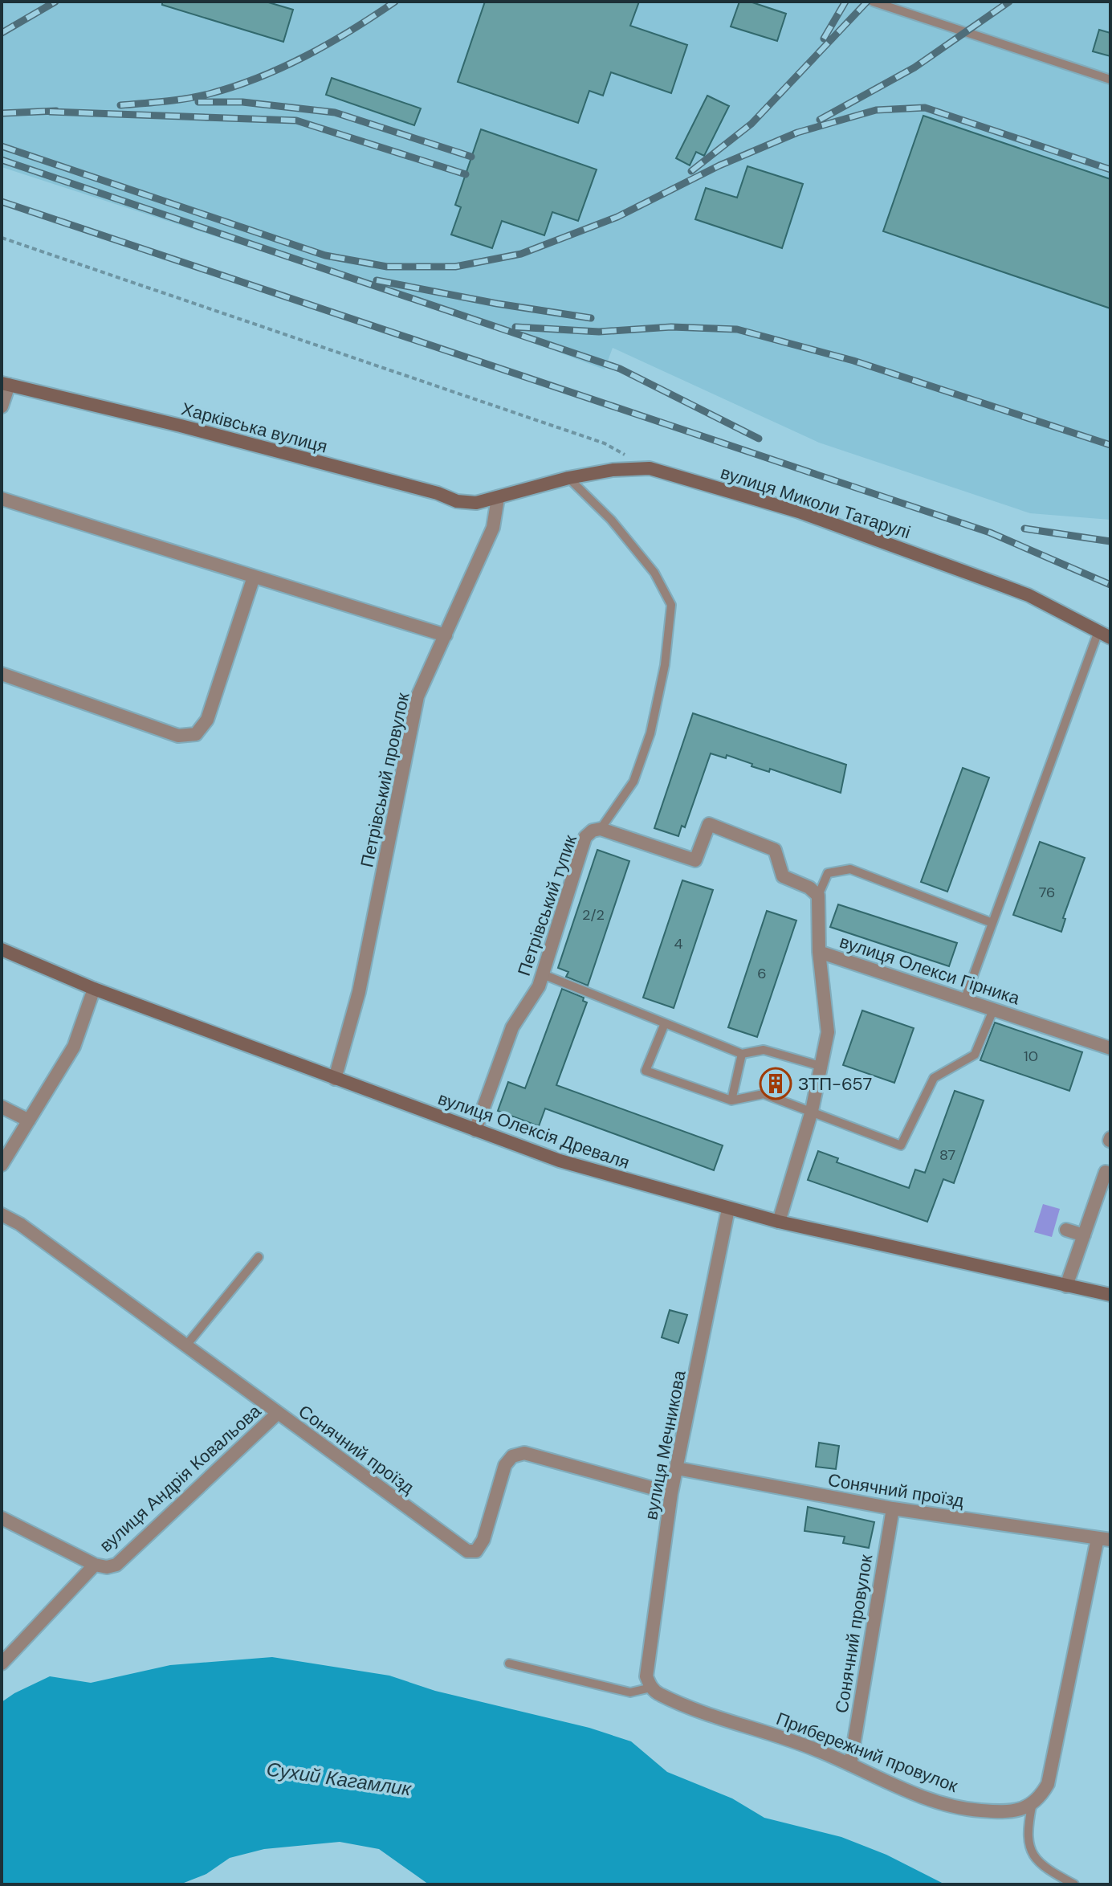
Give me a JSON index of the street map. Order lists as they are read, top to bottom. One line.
{"streets":{"street":["Харківська вулиця","вулиця Миколи Татарулі","Петрівський провулок","Петрівський тупик","вулиця Олекси Гірника","вулиця Олексія Древаля","вулиця Мечникова","Сонячний проїзд","вулиця Андрія Ковальова","Сонячний провулок","Прибережний провулок"]},"crossings":[["Харківська вулиця","вулиця Миколи Татарулі"],["Харківська вулиця","Петрівський провулок"],["вулиця Миколи Татарулі","Петрівський провулок"],["Петрівський провулок","вулиця Олексія Древаля"],["Петрівський тупик","вулиця Олексія Древаля"],["вулиця Олекси Гірника","вулиця Олексія Древаля"],["вулиця Олексія Древаля","вулиця Мечникова"],["вулиця Мечникова","Сонячний проїзд"],["вулиця Мечникова","Прибережний провулок"],["Сонячний проїзд","вулиця Андрія Ковальова"],["Сонячний проїзд","Сонячний провулок"],["Сонячний провулок","Прибережний провулок"]],"water":["Сухий Кагамлик"],"places":{"building":["ЗТП-657"]},"house_numbers":["76","2/2","4","6","10","87"]}
